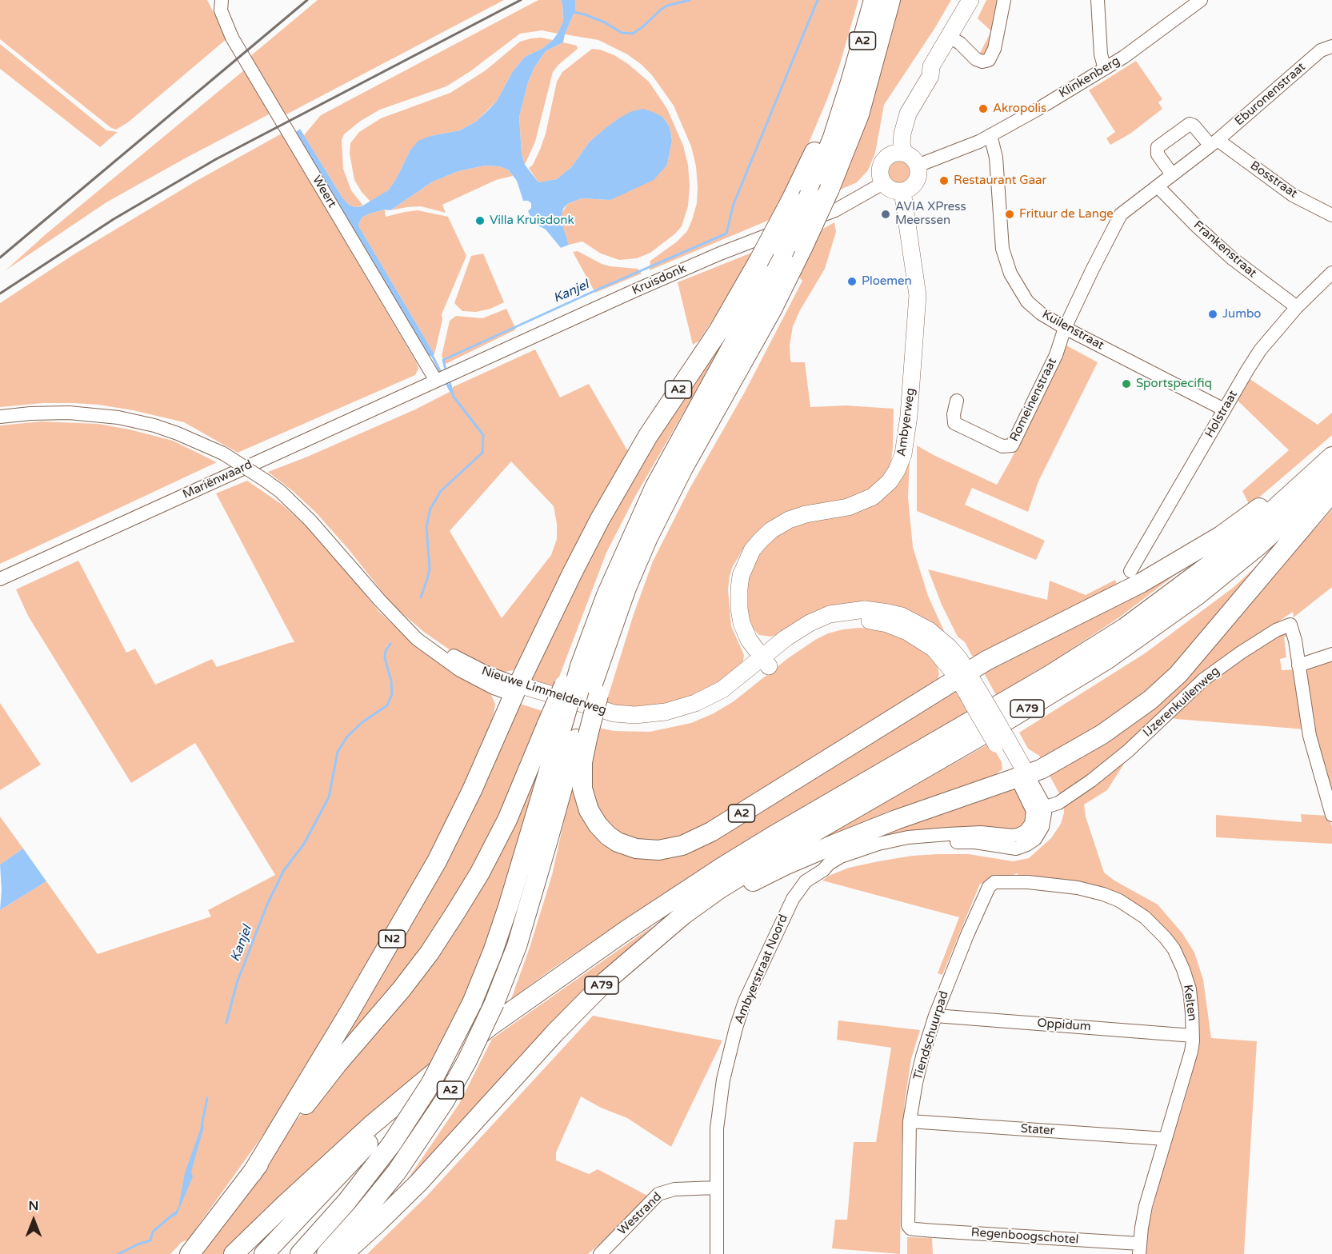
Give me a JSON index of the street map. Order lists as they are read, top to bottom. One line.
{"streets":{"highway":["A2","A79","N2"],"main road":["Ambyerweg","Nieuwe Limmelderweg"],"street":["Klinkenberg","Eburonenstraat","Bosstraat","Weert","Frankenstraat","Kruisdonk","Kuilenstraat","Romeinenstraat","Holstraat","Mariënwaard","IJzerenkuilenweg","Ambyerstraat Noord","Kelten","Oppidum","Tiendschuurpad","Stater","Westrand","Regenboogschotel"]},"crossings":[["A2","Nieuwe Limmelderweg"],["A2","A79"],["A2","N2"],["Klinkenberg","Kruisdonk"],["Klinkenberg","Kuilenstraat"],["Klinkenberg","Ambyerweg"],["Eburonenstraat","Bosstraat"],["Eburonenstraat","Frankenstraat"],["Eburonenstraat","Kuilenstraat"],["Eburonenstraat","Romeinenstraat"],["Weert","Kruisdonk"],["Weert","Mariënwaard"],["Frankenstraat","Holstraat"],["Kruisdonk","Ambyerweg"],["Kruisdonk","Mariënwaard"],["Kuilenstraat","Romeinenstraat"],["Kuilenstraat","Holstraat"],["Ambyerweg","Nieuwe Limmelderweg"],["Nieuwe Limmelderweg","A79"],["Nieuwe Limmelderweg","N2"],["IJzerenkuilenweg","Ambyerstraat Noord"],["Ambyerstraat Noord","Westrand"],["Kelten","Oppidum"],["Kelten","Tiendschuurpad"],["Kelten","Stater"],["Kelten","Regenboogschotel"],["Oppidum","Tiendschuurpad"],["Tiendschuurpad","Stater"],["Tiendschuurpad","Regenboogschotel"]],"water":["Kanjel"],"places":["Akropolis","Restaurant Gaar","AVIA XPress Meerssen","Frituur de Lange","Villa Kruisdonk","Ploemen","Jumbo","Sportspecifiq"],"north":"top"}
